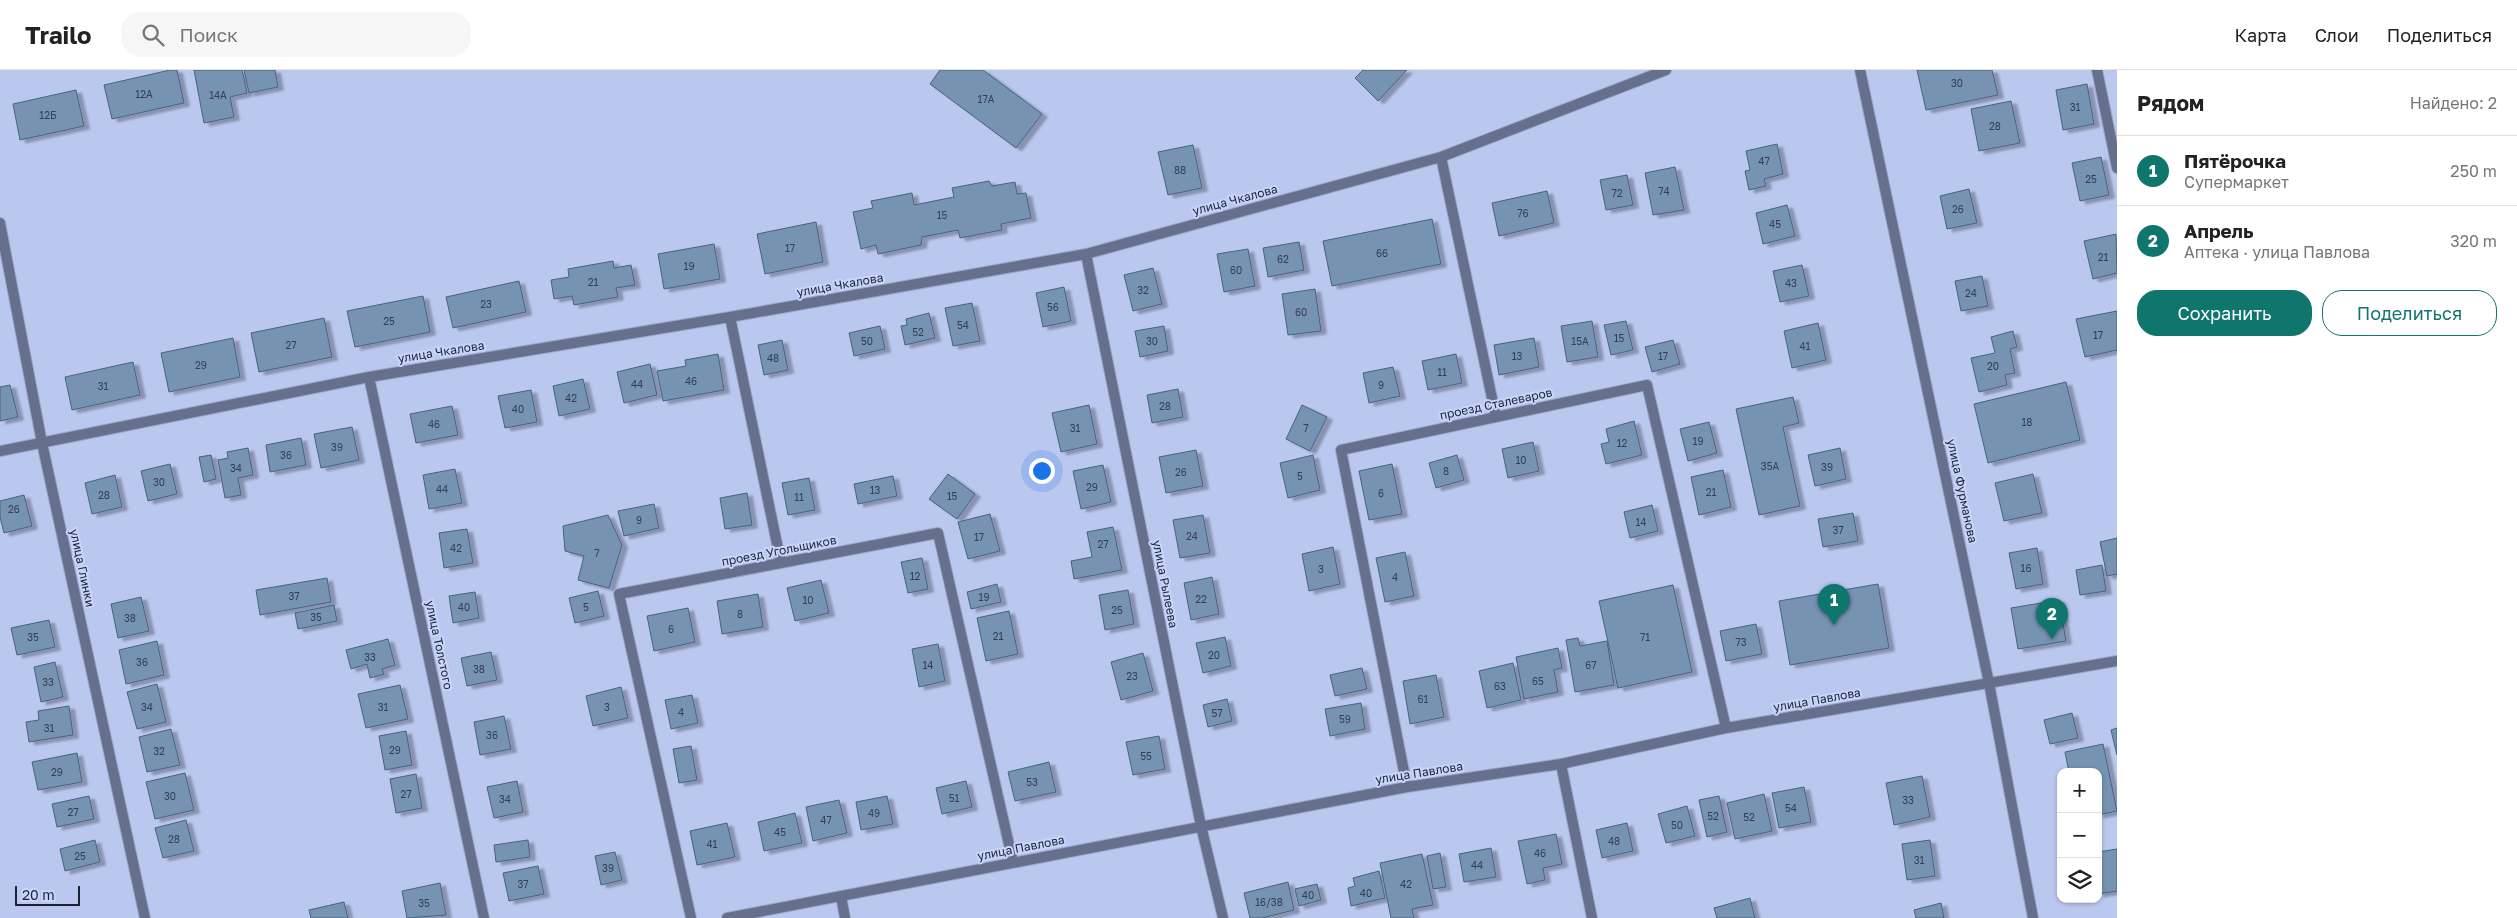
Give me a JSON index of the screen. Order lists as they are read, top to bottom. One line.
{"streets":{"street":["улица Чкалова","проезд Сталеваров","улица Фурманова","проезд Угольщиков","улица Глинки","улица Рылеева","улица Толстого","улица Павлова"]},"crossings":[["улица Чкалова","улица Глинки"],["улица Чкалова","улица Рылеева"],["улица Чкалова","улица Толстого"],["проезд Сталеваров","улица Павлова"],["улица Фурманова","улица Павлова"],["проезд Угольщиков","улица Павлова"],["улица Рылеева","улица Павлова"]],"house_numbers":["30","12А","14А","17А","31","12Б","28","47","88","25","74","72","26","76","15","45","17","66","21","62","19","60","21","43","32","24","23","56","60","25","54","52","17","15","50","30","15А","27","41","13","17","48","29","20","11","46","44","9","31","42","28","40","18","46","31","7","19","12","39","36","10","35А","39","34","8","26","5","30","29","44","13","21","6","28","15","11","26","9","14","37","24","17","27","42","7","16","3","12","4","37","19","22","10","40","5","25","8","35","38","6","21","35","71","73","20","33","36","14","67","38","23","65","33","63","61","34","31","3","4","57","59","31","36","29","32","55","29","53","27","30","51","34","33","54","27","49","52","52","47","50","45","28","48","41","46","25","31","44","39","37","42","40","40","16/38","35"],"scale_bar":"20 m","page":{"header":"Trailo","search":"Поиск","nav":["Карта","Слои","Поделиться"],"heading":["Рядом","Найдено: 2"],"list":[{"mark":"1","name":"Пятёрочка","note":"Супермаркет","value":"250 m"},{"mark":"2","name":"Апрель","note":"Аптека · улица Павлова","value":"320 m"}],"buttons":["Сохранить","Поделиться"],"pins":["1","2"],"map_buttons":["+","−"],"scale":"20 m"}}
